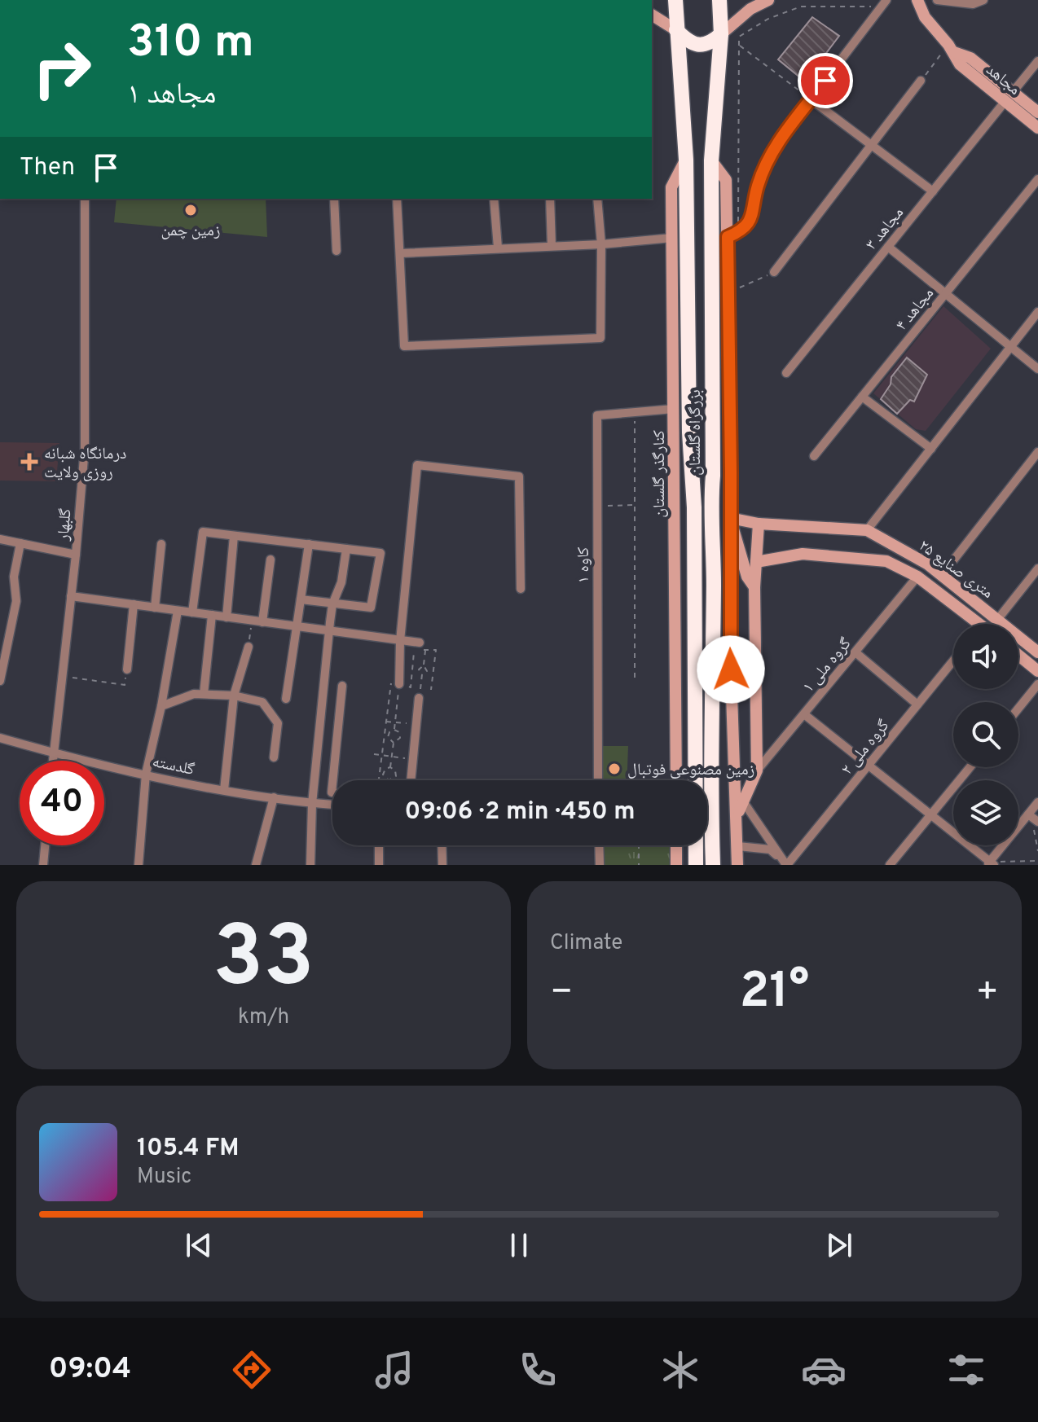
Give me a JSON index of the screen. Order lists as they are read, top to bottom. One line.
{"streets":{"highway":["بزرگراه گلستان"],"street":["مجاهد","مجاهد ۳","مجاهد ۴","کنارگذر گلستان","گلبهار","کاوه ۱","۲۵ متری صنایع","گروه ملی ۱","گروه ملی ۲","گلدسته"]},"crossings":[["مجاهد","مجاهد ۳"],["بزرگراه گلستان","کنارگذر گلستان"],["بزرگراه گلستان","کاوه ۱"],["کنارگذر گلستان","کاوه ۱"],["گلبهار","گلدسته"],["۲۵ متری صنایع","گروه ملی ۱"]],"places":{"other":["زمین چمن","زمین مصنوعی فوتبال"],"health":["درمانگاه شبانه روزی ولایت"]},"page":{"turn":["310 m","۱ مجاهد"],"then":"Then","limit":"40","trip":"09:06 · 2 min · 450 m","tile":[["33","km/h"],"Climate"],"heat":["−","21°","+"],"song":["105.4 FM","Music"],"tabs":"09:04"}}
